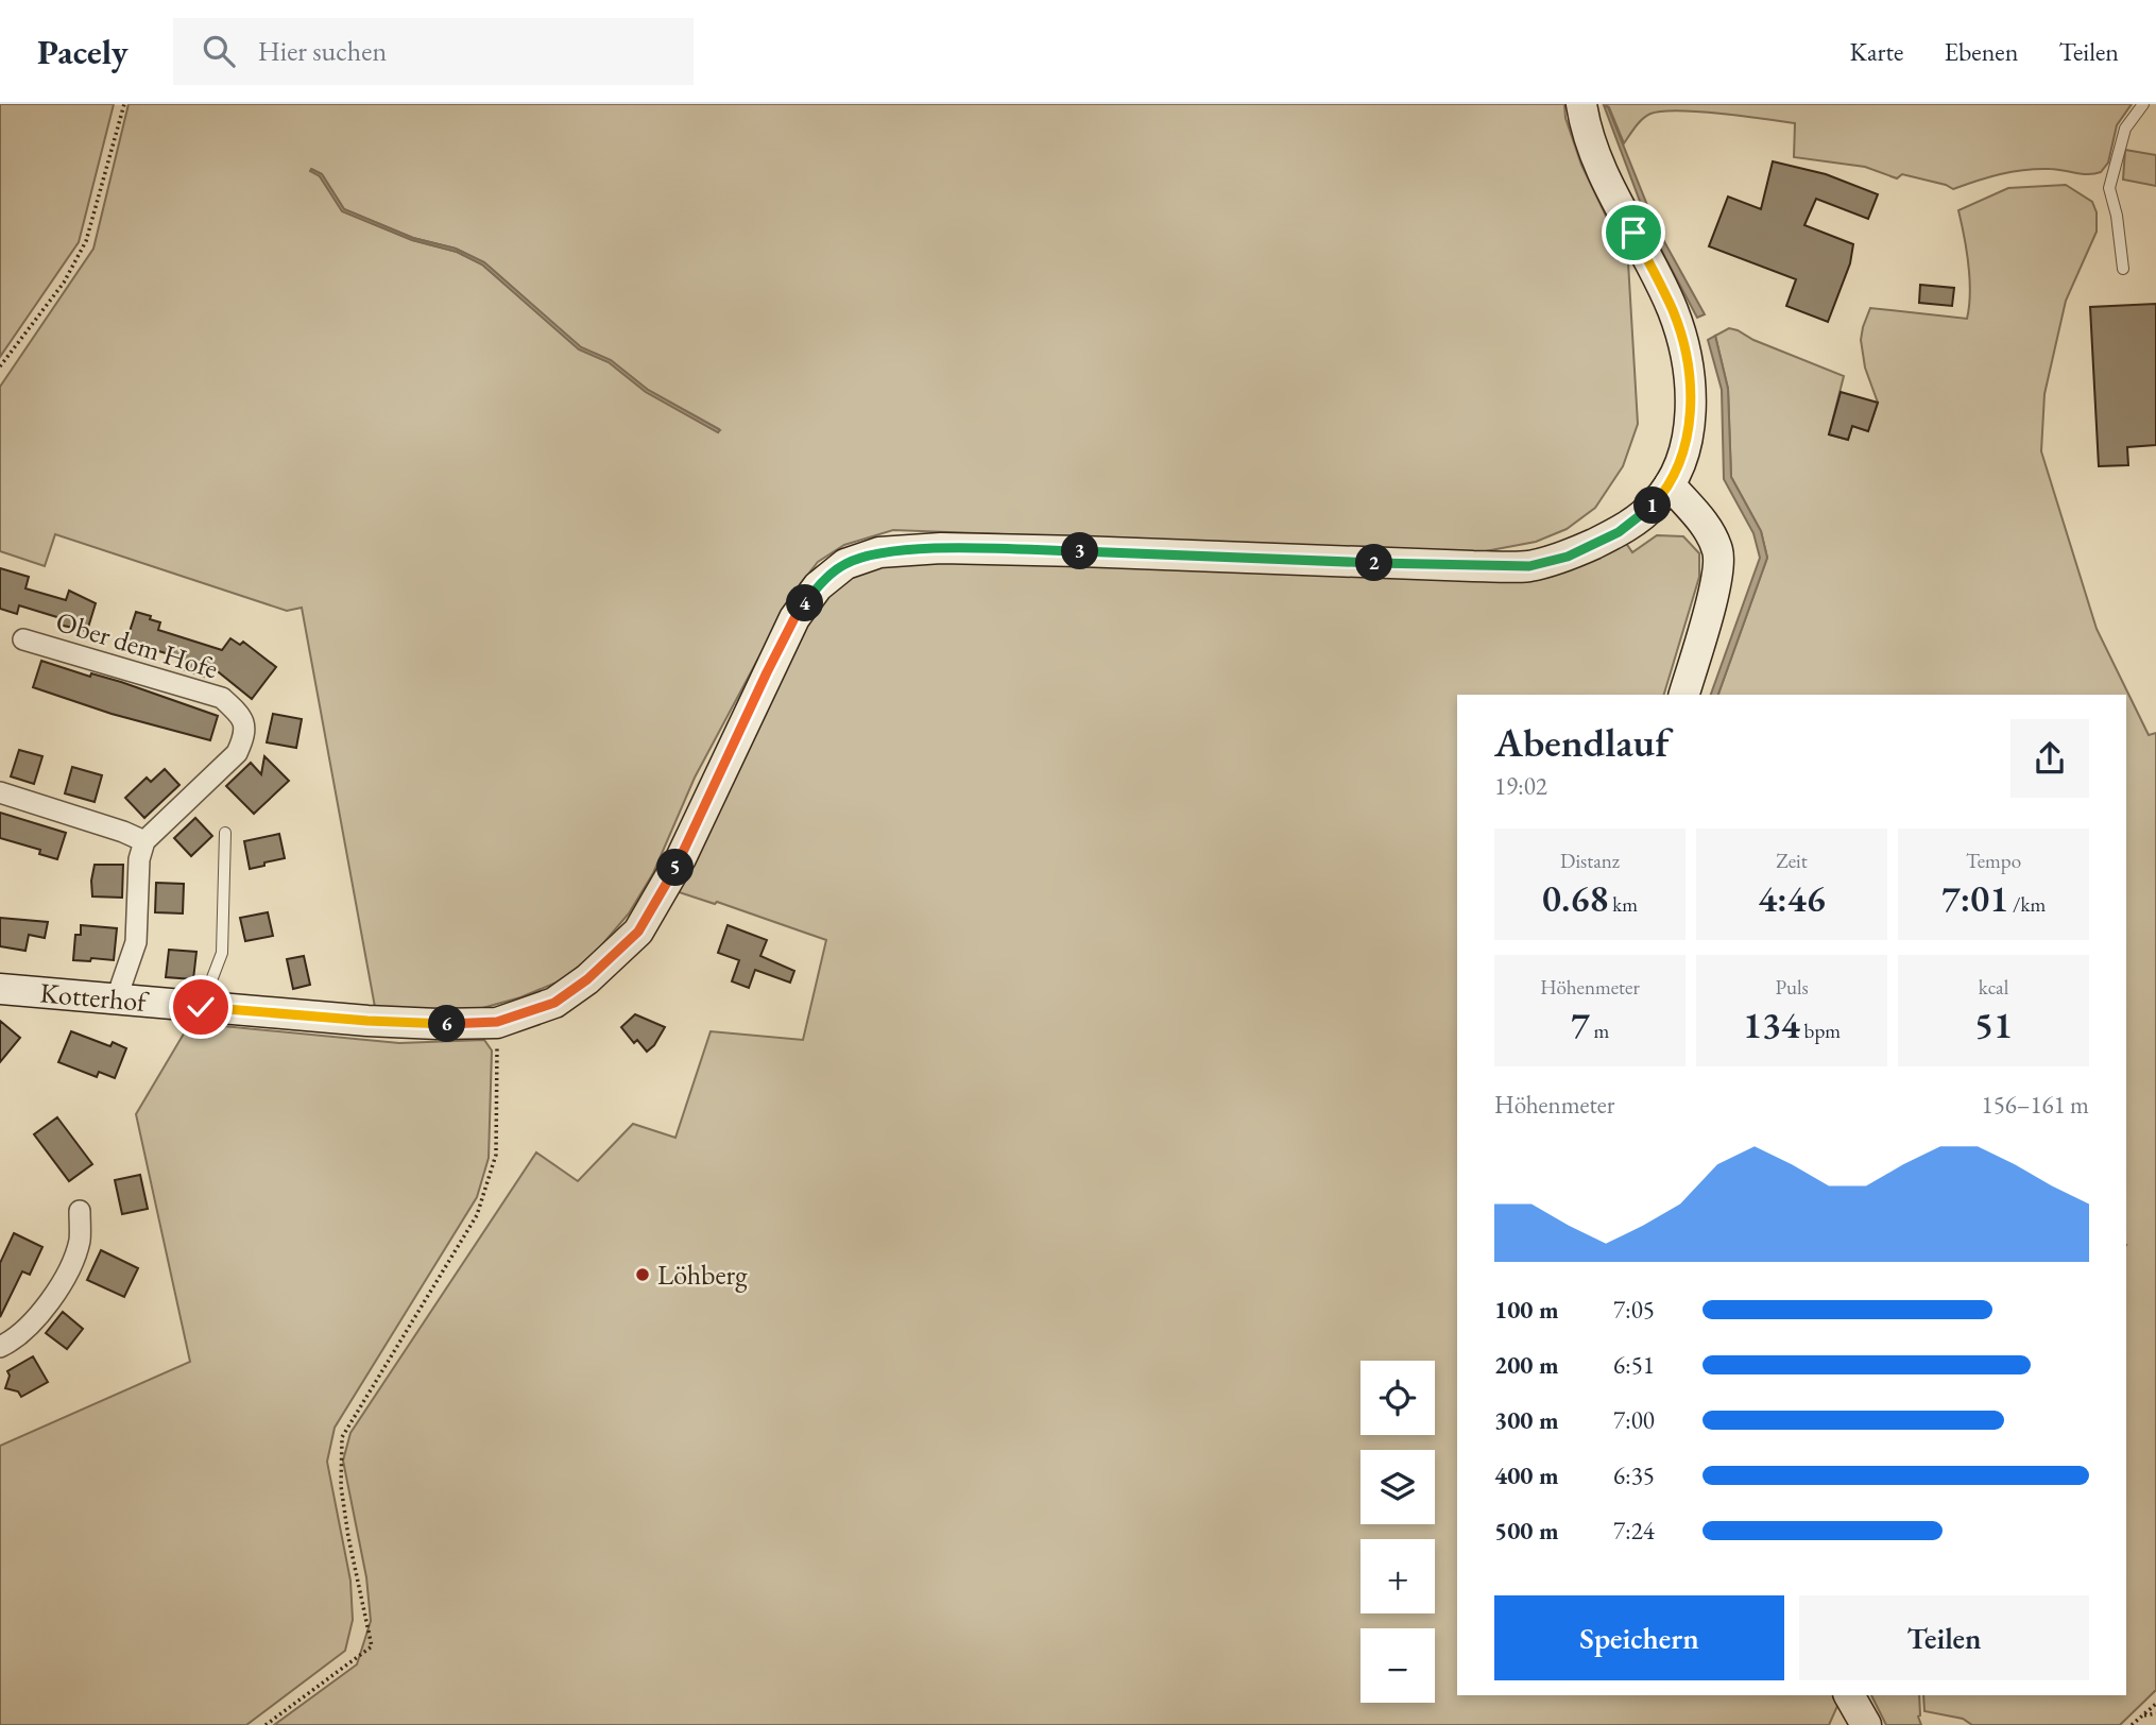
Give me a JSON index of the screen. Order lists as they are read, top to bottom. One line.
{"streets":{"street":["Ober dem Hofe","Kotterhof"]},"places":["Löhberg"],"page":{"header":"Pacely","search":"Hier suchen","nav":["Karte","Ebenen","Teilen"],"pins":["1","3","2","4","5","6"],"heading":["Abendlauf","19:02"],"stats":[["Distanz","0.68 km"],["Zeit","4:46"],["Tempo","7:01 /km"],["Höhenmeter","7 m"],["Puls","134 bpm"],["kcal","51"]],"chart":["Höhenmeter","156–161 m"],"list":[{"name":"100 m","note":"7:05"},{"name":"200 m","note":"6:51"},{"name":"300 m","note":"7:00"},{"name":"400 m","note":"6:35"},{"name":"500 m","note":"7:24"}],"map_buttons":["+","−"],"buttons":["Speichern","Teilen"]}}
